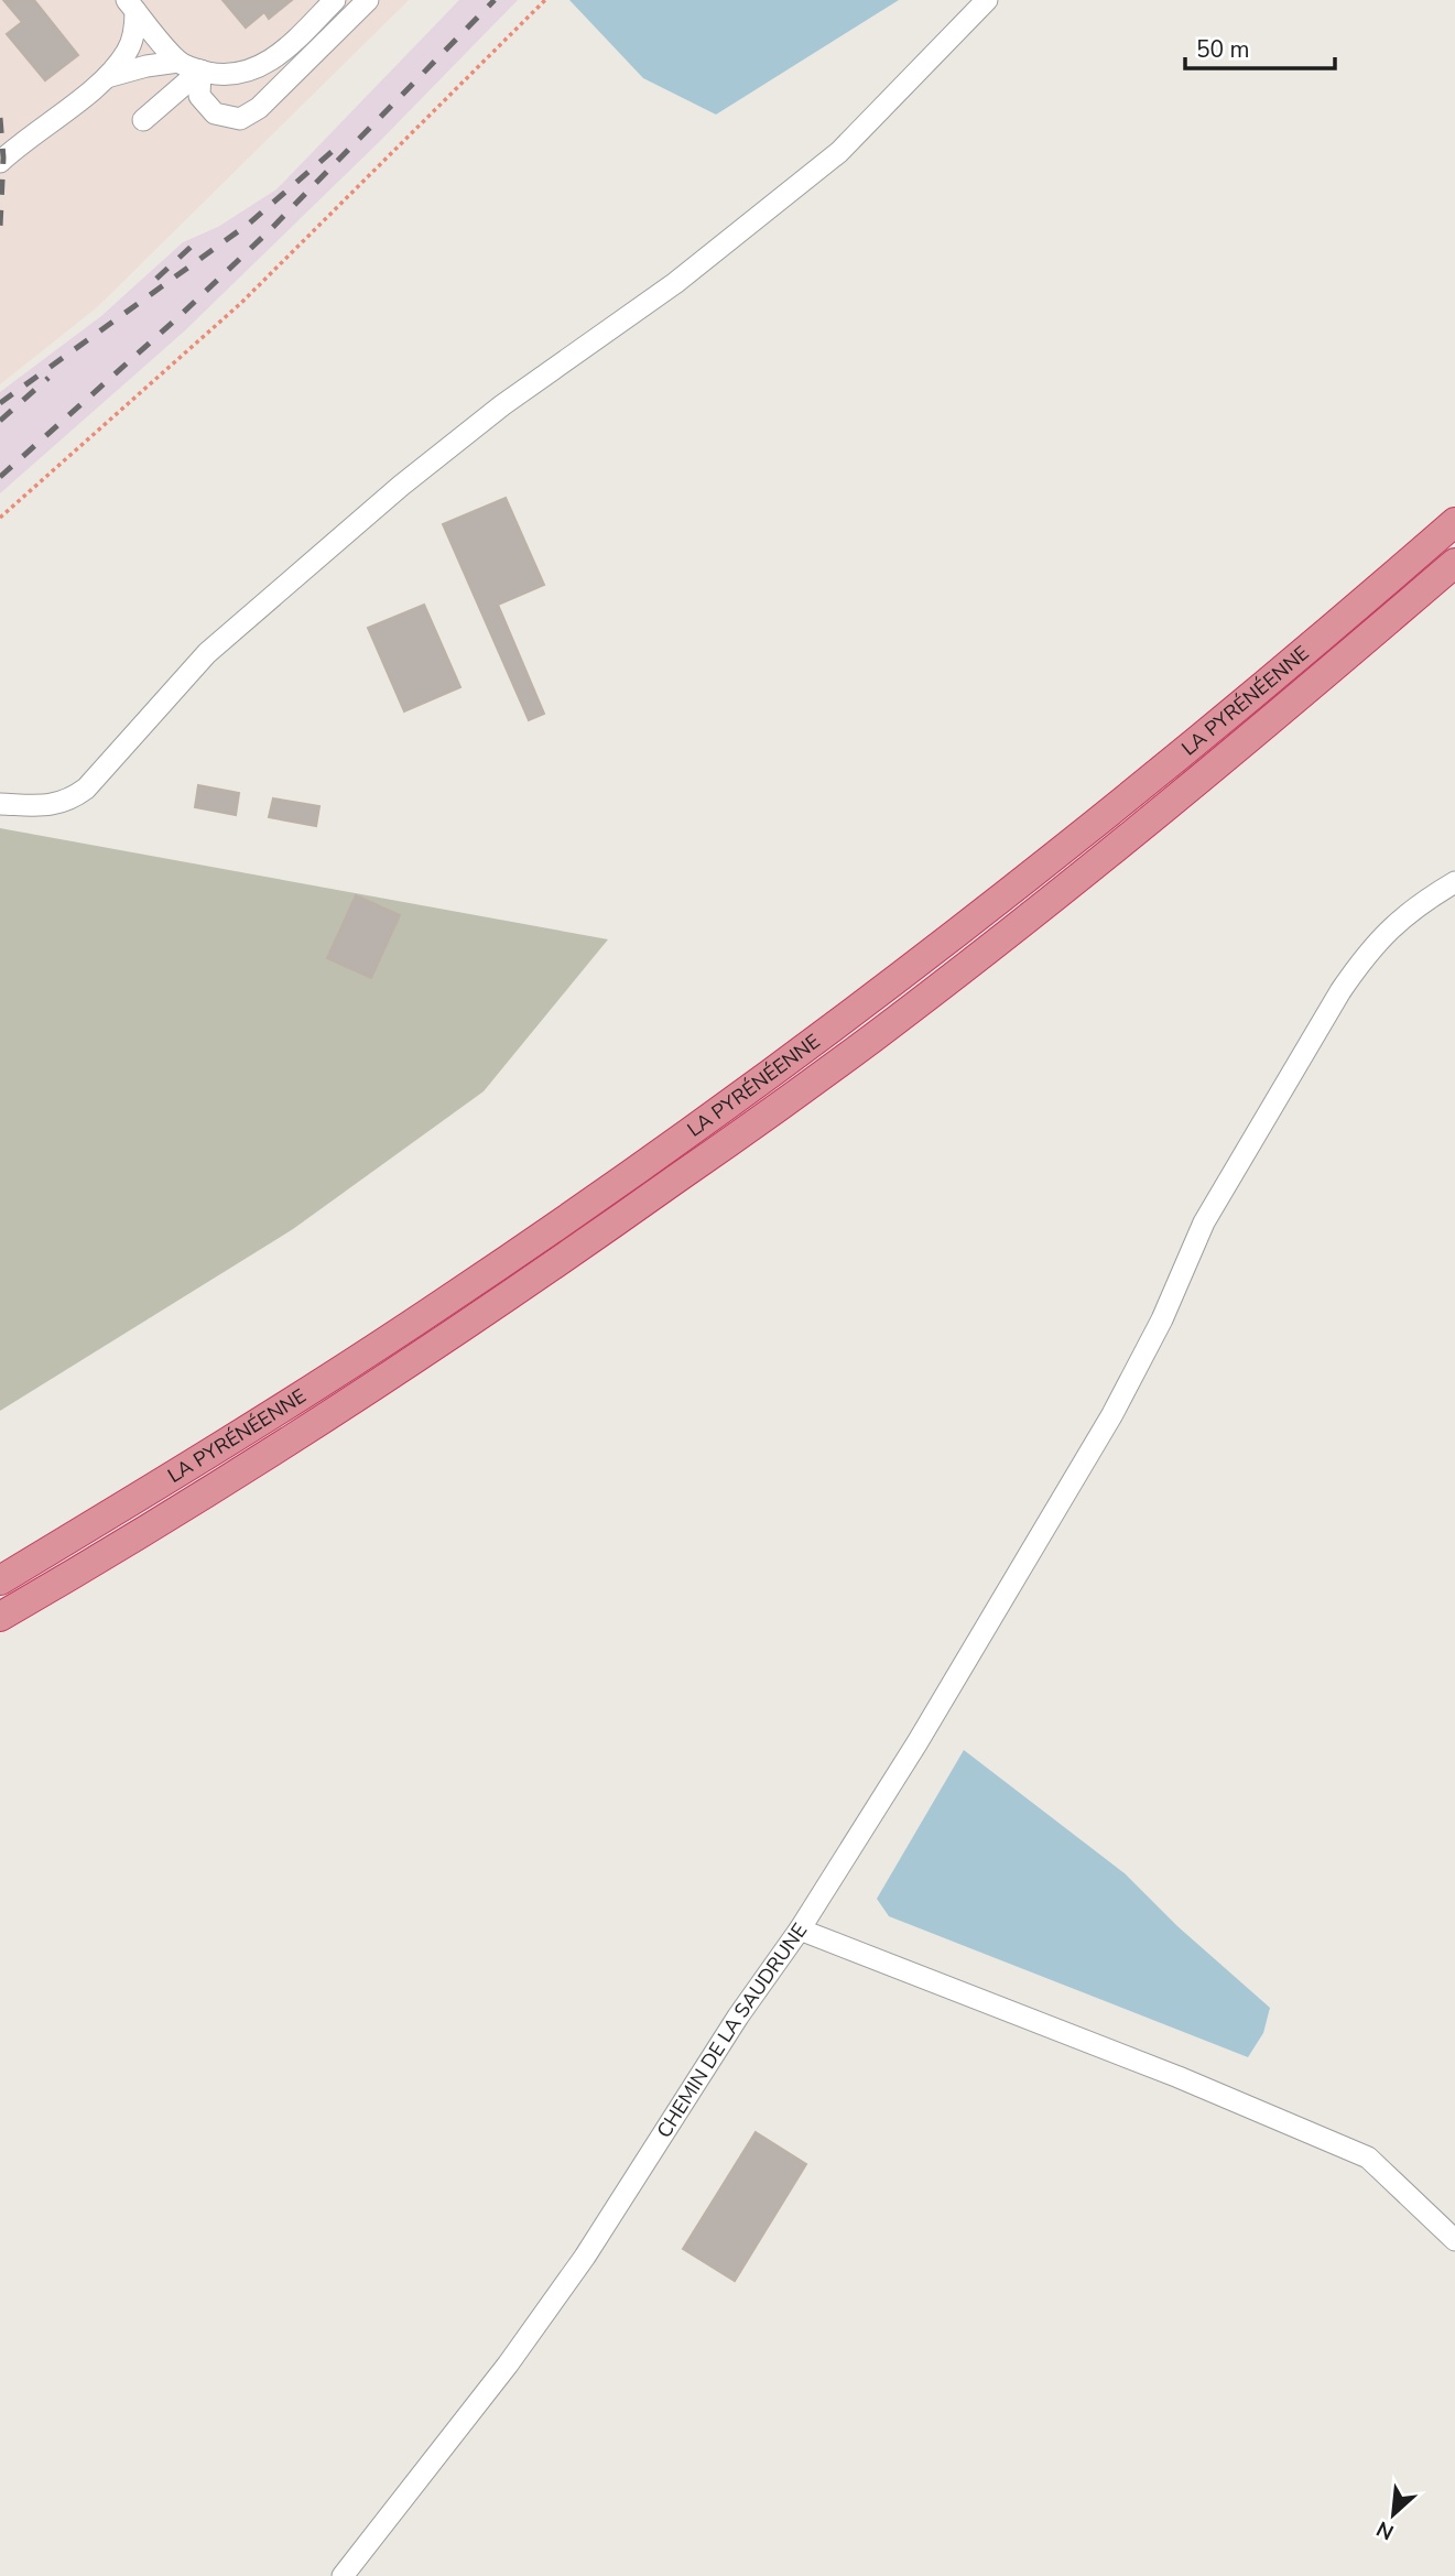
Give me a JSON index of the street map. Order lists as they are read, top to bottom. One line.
{"streets":{"highway":["LA PYRÉNÉENNE"],"street":["CHEMIN DE LA SAUDRUNE"]},"scale_bar":"50 m","north":"bottom left"}
